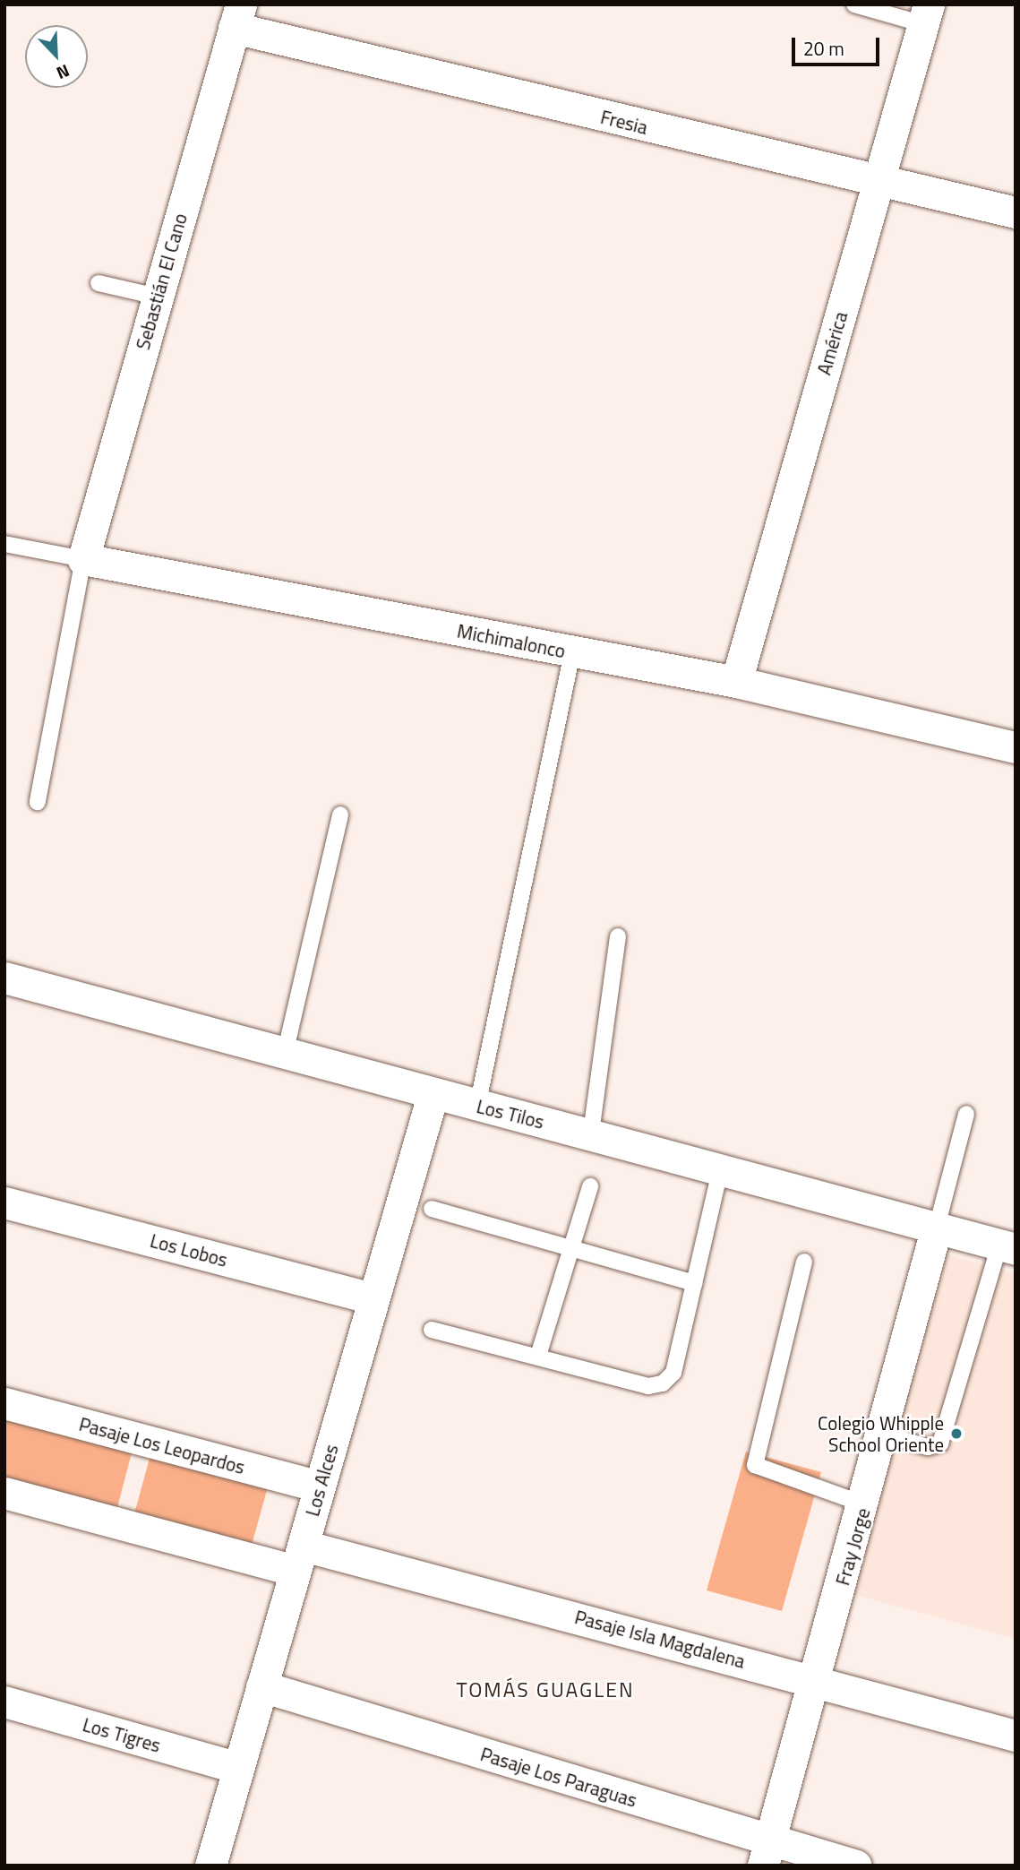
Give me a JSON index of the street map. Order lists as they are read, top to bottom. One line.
{"streets":{"street":["Fresia","Sebastián El Cano","América","Michimalonco","Los Tilos","Los Lobos","Pasaje Los Leopardos","Los Alces","Fray Jorge","Pasaje Isla Magdalena","Los Tigres","Pasaje Los Paraguas"]},"crossings":[["Fresia","Sebastián El Cano"],["Fresia","América"],["Sebastián El Cano","Michimalonco"],["América","Michimalonco"],["Los Tilos","Los Alces"],["Los Tilos","Fray Jorge"],["Los Lobos","Los Alces"],["Pasaje Los Leopardos","Los Alces"],["Los Alces","Pasaje Isla Magdalena"],["Los Alces","Los Tigres"],["Los Alces","Pasaje Los Paraguas"],["Fray Jorge","Pasaje Isla Magdalena"],["Fray Jorge","Pasaje Los Paraguas"]],"districts":["TOMÁS GUAGLEN"],"places":["Colegio Whipple School Oriente"],"scale_bar":"20 m","north":"bottom right"}
